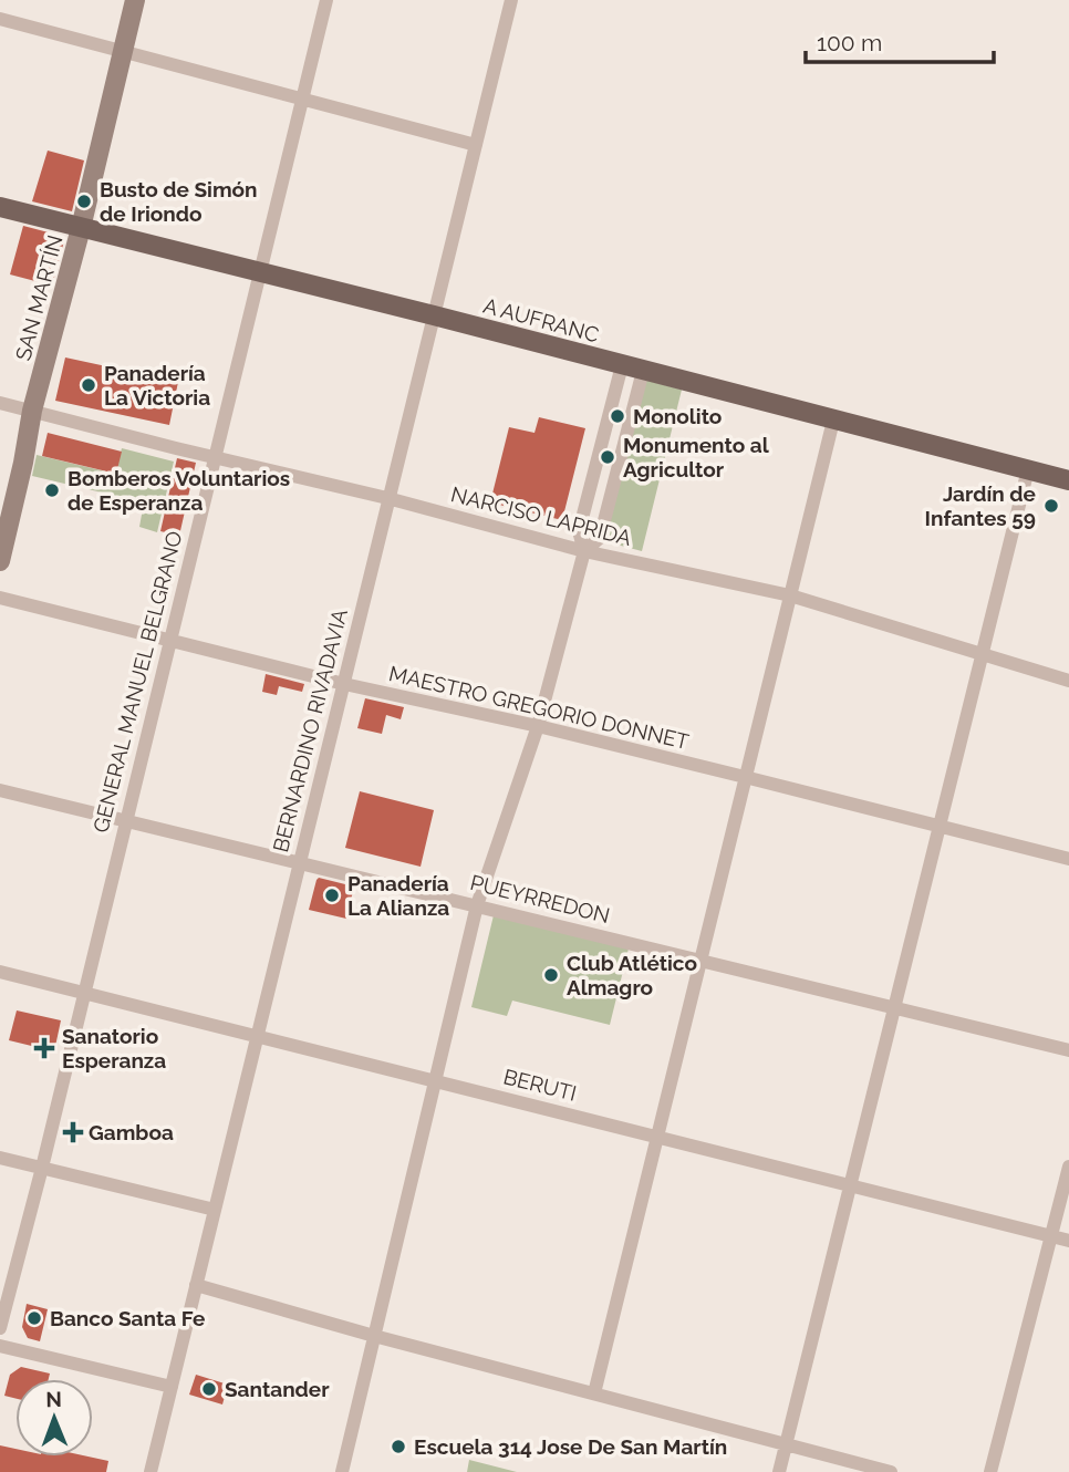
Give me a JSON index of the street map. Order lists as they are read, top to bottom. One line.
{"streets":{"main road":["SAN MARTÍN","A AUFRANC"],"street":["NARCISO LAPRIDA","GENERAL MANUEL BELGRANO","MAESTRO GREGORIO DONNET","BERNARDINO RIVADAVIA","PUEYRREDON","BERUTI"]},"crossings":[["SAN MARTÍN","A AUFRANC"],["SAN MARTÍN","NARCISO LAPRIDA"],["A AUFRANC","GENERAL MANUEL BELGRANO"],["A AUFRANC","BERNARDINO RIVADAVIA"],["NARCISO LAPRIDA","GENERAL MANUEL BELGRANO"],["NARCISO LAPRIDA","BERNARDINO RIVADAVIA"],["GENERAL MANUEL BELGRANO","MAESTRO GREGORIO DONNET"],["GENERAL MANUEL BELGRANO","PUEYRREDON"],["GENERAL MANUEL BELGRANO","BERUTI"],["MAESTRO GREGORIO DONNET","BERNARDINO RIVADAVIA"],["BERNARDINO RIVADAVIA","PUEYRREDON"],["BERNARDINO RIVADAVIA","BERUTI"]],"places":{"other":["Busto de Simón de Iriondo","Panadería La Victoria","Monolito","Monumento al Agricultor","Bomberos Voluntarios de Esperanza","Jardín de Infantes 59","Panadería La Alianza","Club Atlético Almagro","Banco Santa Fe","Santander","Escuela 314 Jose De San Martín"],"health":["Sanatorio Esperanza","Gamboa"]},"scale_bar":"100 m","north":"top"}
